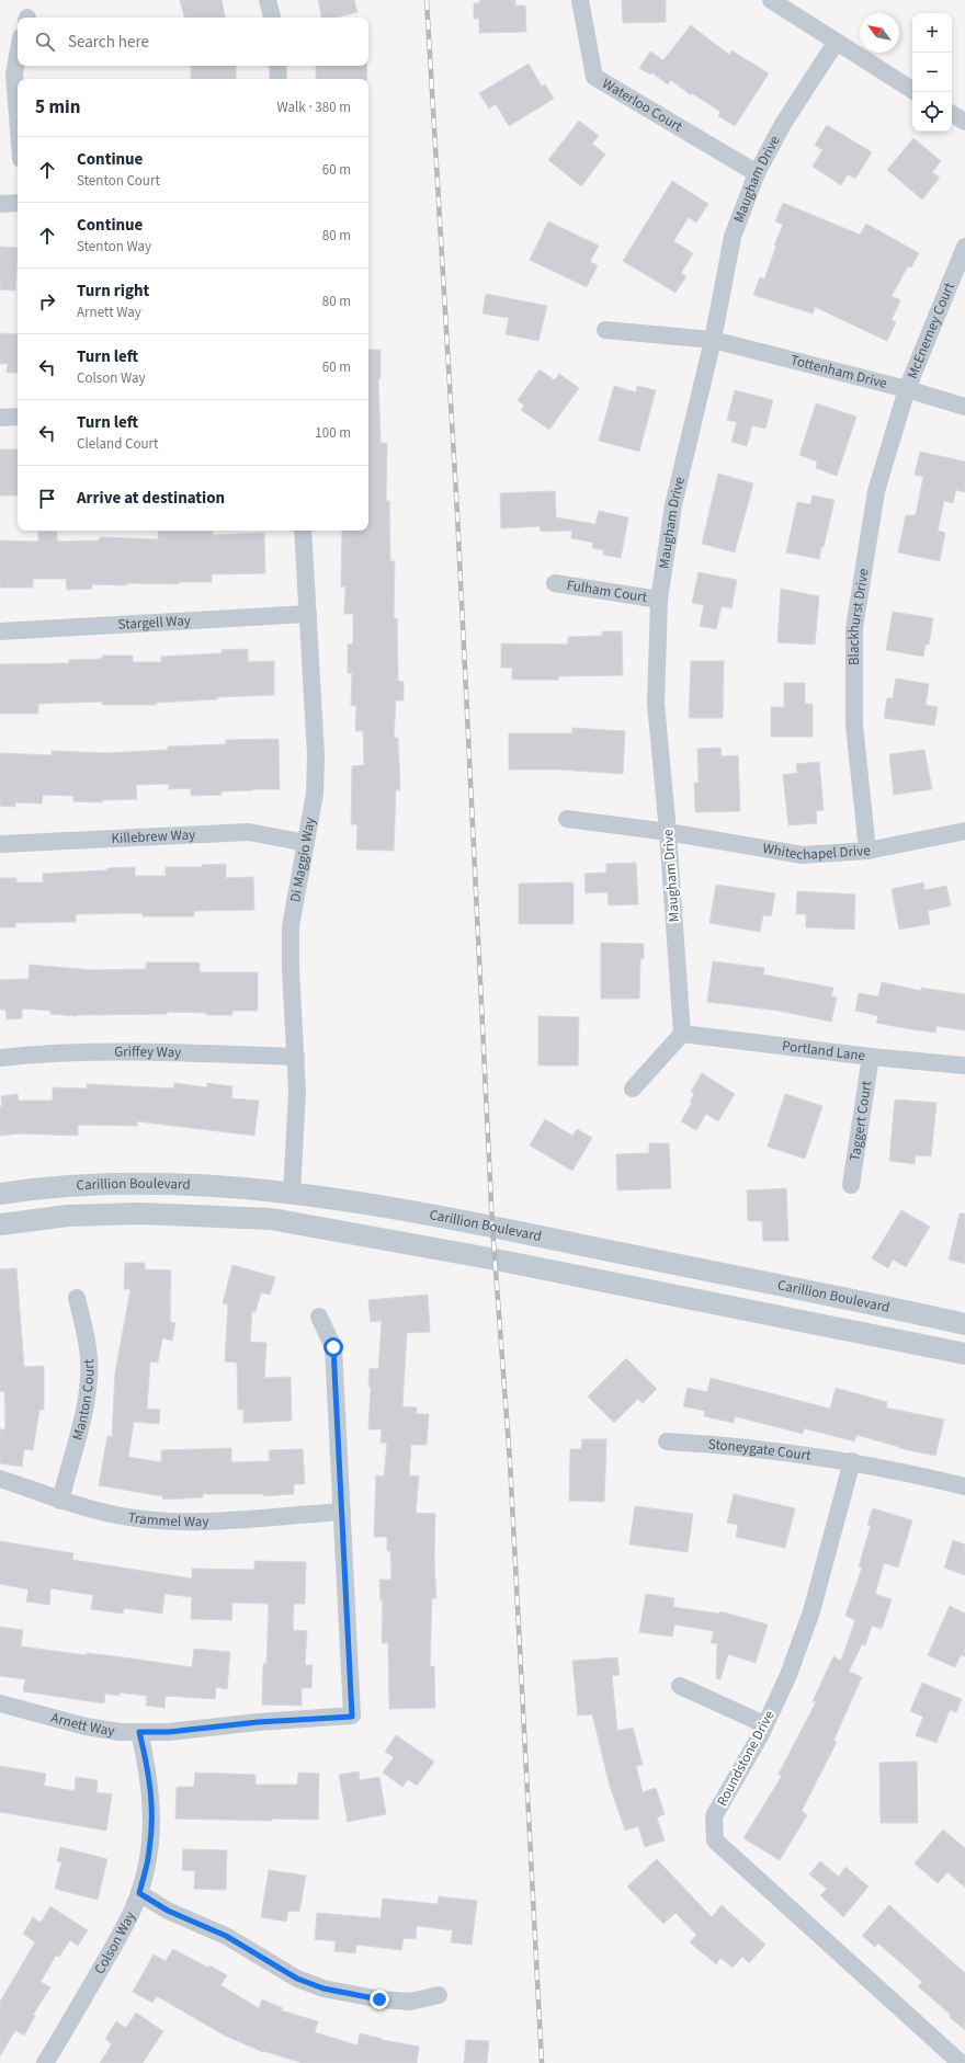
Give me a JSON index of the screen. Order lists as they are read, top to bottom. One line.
{"streets":{"street":["Waterloo Court","Maugham Drive","McEnerney Court","Tottenham Drive","Fulham Court","Blackhurst Drive","Stargell Way","Killebrew Way","Whitechapel Drive","Di Maggio Way","Portland Lane","Griffey Way","Taggert Court","Carillion Boulevard","Manton Court","Stoneygate Court","Trammel Way","Arnett Way","Roundstone Drive","Colson Way"]},"crossings":[["Waterloo Court","Maugham Drive"],["Maugham Drive","Tottenham Drive"],["Maugham Drive","Fulham Court"],["Maugham Drive","Whitechapel Drive"],["Maugham Drive","Portland Lane"],["McEnerney Court","Tottenham Drive"],["McEnerney Court","Blackhurst Drive"],["Tottenham Drive","Blackhurst Drive"],["Blackhurst Drive","Whitechapel Drive"],["Stargell Way","Di Maggio Way"],["Killebrew Way","Di Maggio Way"],["Di Maggio Way","Griffey Way"],["Di Maggio Way","Carillion Boulevard"],["Portland Lane","Taggert Court"],["Manton Court","Trammel Way"],["Stoneygate Court","Roundstone Drive"],["Trammel Way","Arnett Way"],["Arnett Way","Colson Way"]],"north":"top left","page":{"map_buttons":["+","−"],"search":"Search here","heading":["5 min","Walk · 380 m"],"list":[["Continue","Stenton Court","60 m"],["Continue","Stenton Way","80 m"],["Turn right","Arnett Way","80 m"],["Turn left","Colson Way","60 m"],["Turn left","Cleland Court","100 m"],"Arrive at destination"]}}
